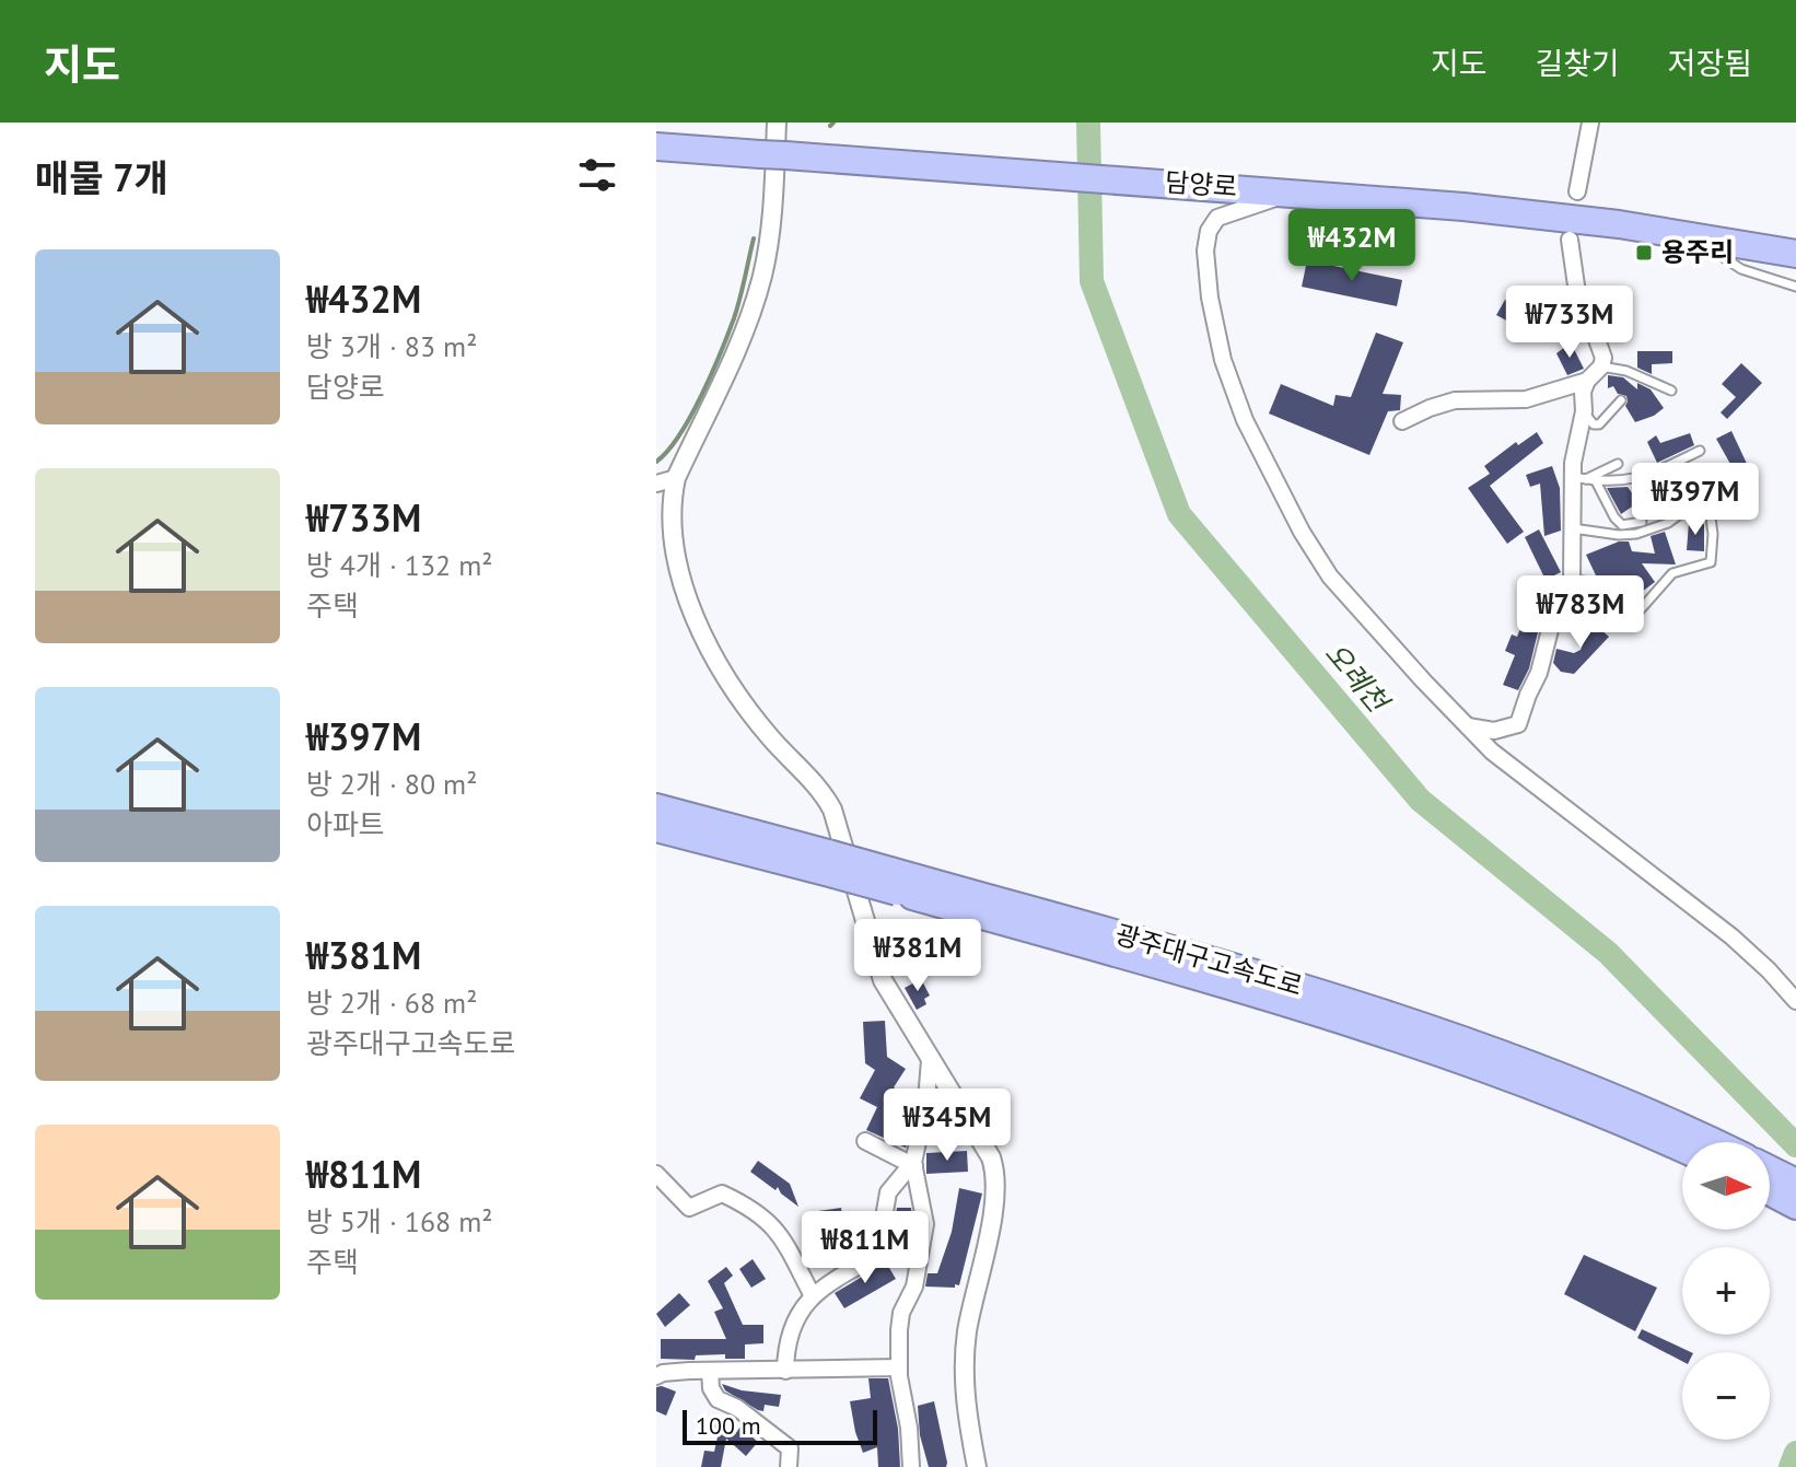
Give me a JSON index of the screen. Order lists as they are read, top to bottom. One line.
{"streets":{"highway":["담양로","광주대구고속도로"]},"water":["오례천"],"places":{"transit":["용주리"]},"scale_bar":"100 m","north":"right","page":{"header":"지도","nav":["지도","길찾기","저장됨"],"heading":"매물 7개","price":["₩432M","₩733M","₩397M","₩783M","₩381M","₩345M","₩811M"],"list":[{"name":"₩432M","note":"방 3개 · 83 m² · 담양로"},{"name":"₩733M","note":"방 4개 · 132 m² · 주택"},{"name":"₩397M","note":"방 2개 · 80 m² · 아파트"},{"name":"₩381M","note":"방 2개 · 68 m² · 광주대구고속도로"},{"name":"₩811M","note":"방 5개 · 168 m² · 주택"}],"map_buttons":["+","−"],"scale":"100 m"}}
